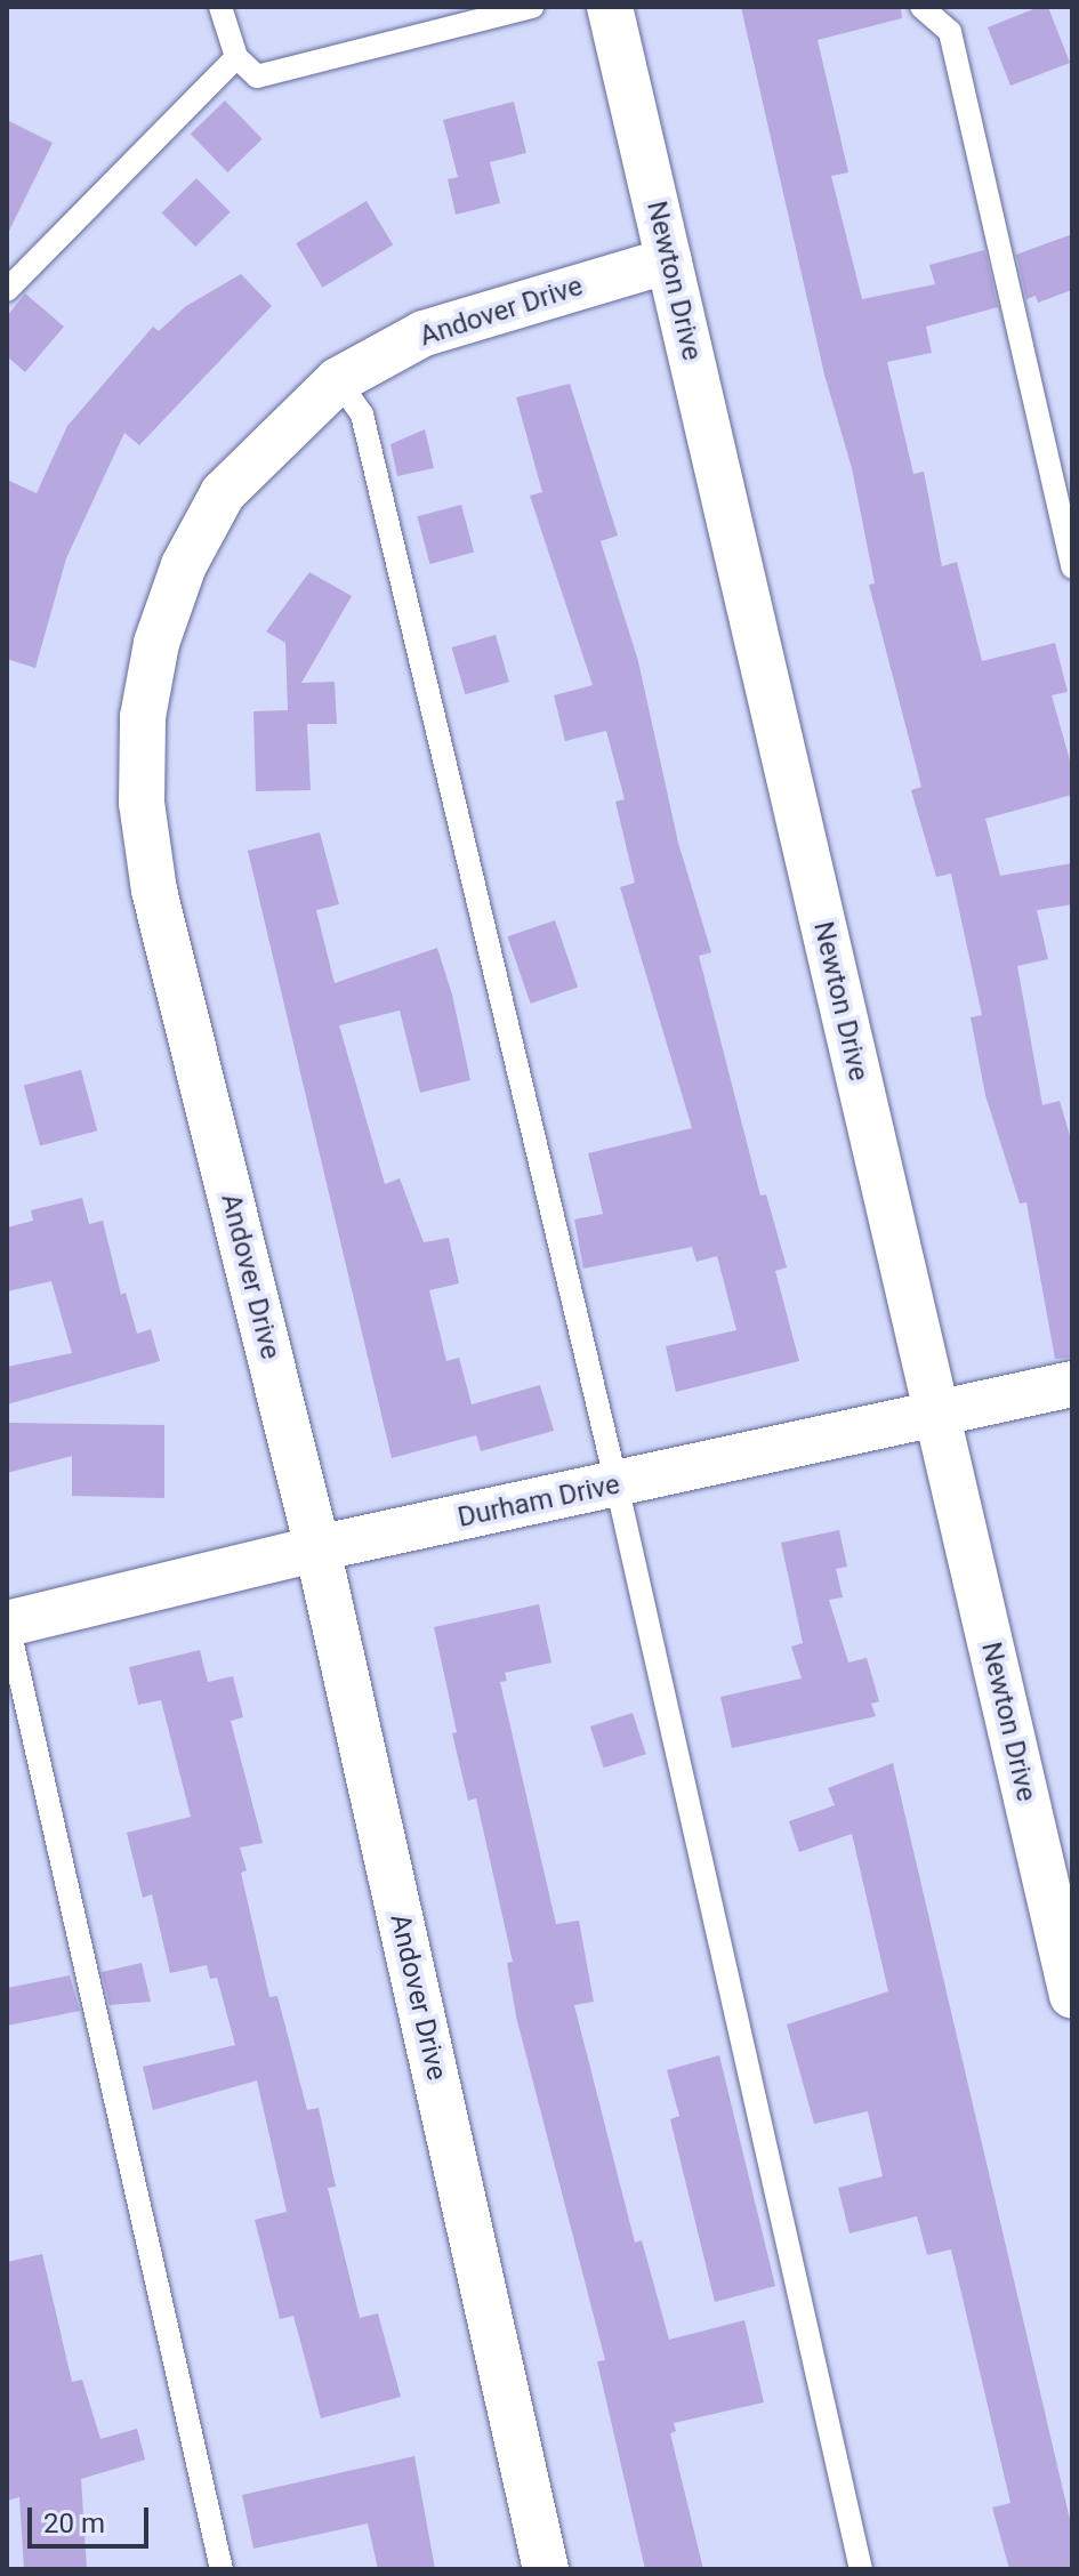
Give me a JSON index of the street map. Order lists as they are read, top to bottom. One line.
{"streets":{"street":["Newton Drive","Andover Drive","Durham Drive"]},"crossings":[["Newton Drive","Andover Drive"],["Newton Drive","Durham Drive"],["Andover Drive","Durham Drive"]],"scale_bar":"20 m"}
